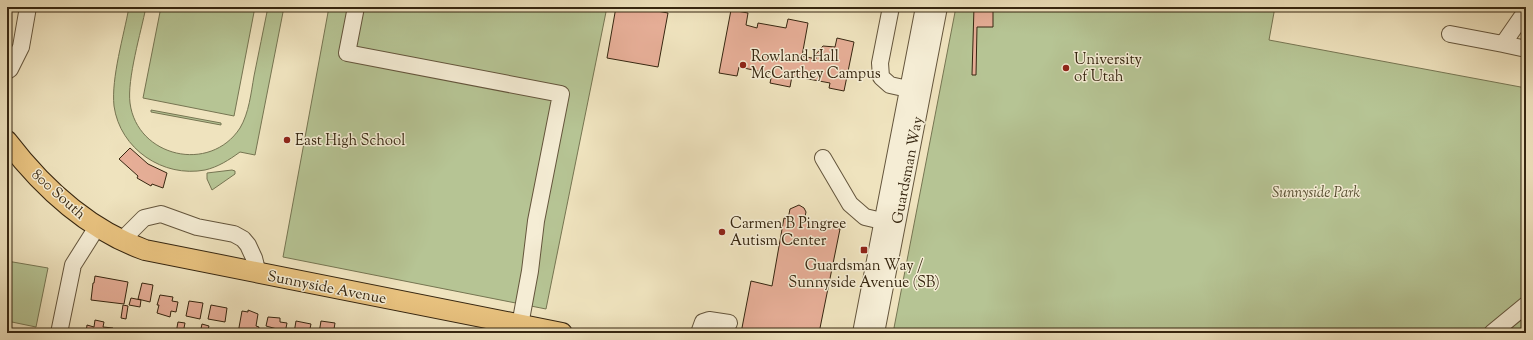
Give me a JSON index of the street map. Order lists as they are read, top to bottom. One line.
{"streets":{"main road":["800 South","Sunnyside Avenue"],"street":["Guardsman Way"]},"crossings":[["800 South","Sunnyside Avenue"]],"parks":["Sunnyside Park"],"places":{"other":["Rowland Hall McCarthey Campus","University of Utah","East High School","Carmen B Pingree Autism Center"],"transit":["Guardsman Way / Sunnyside Avenue (SB)"]}}
